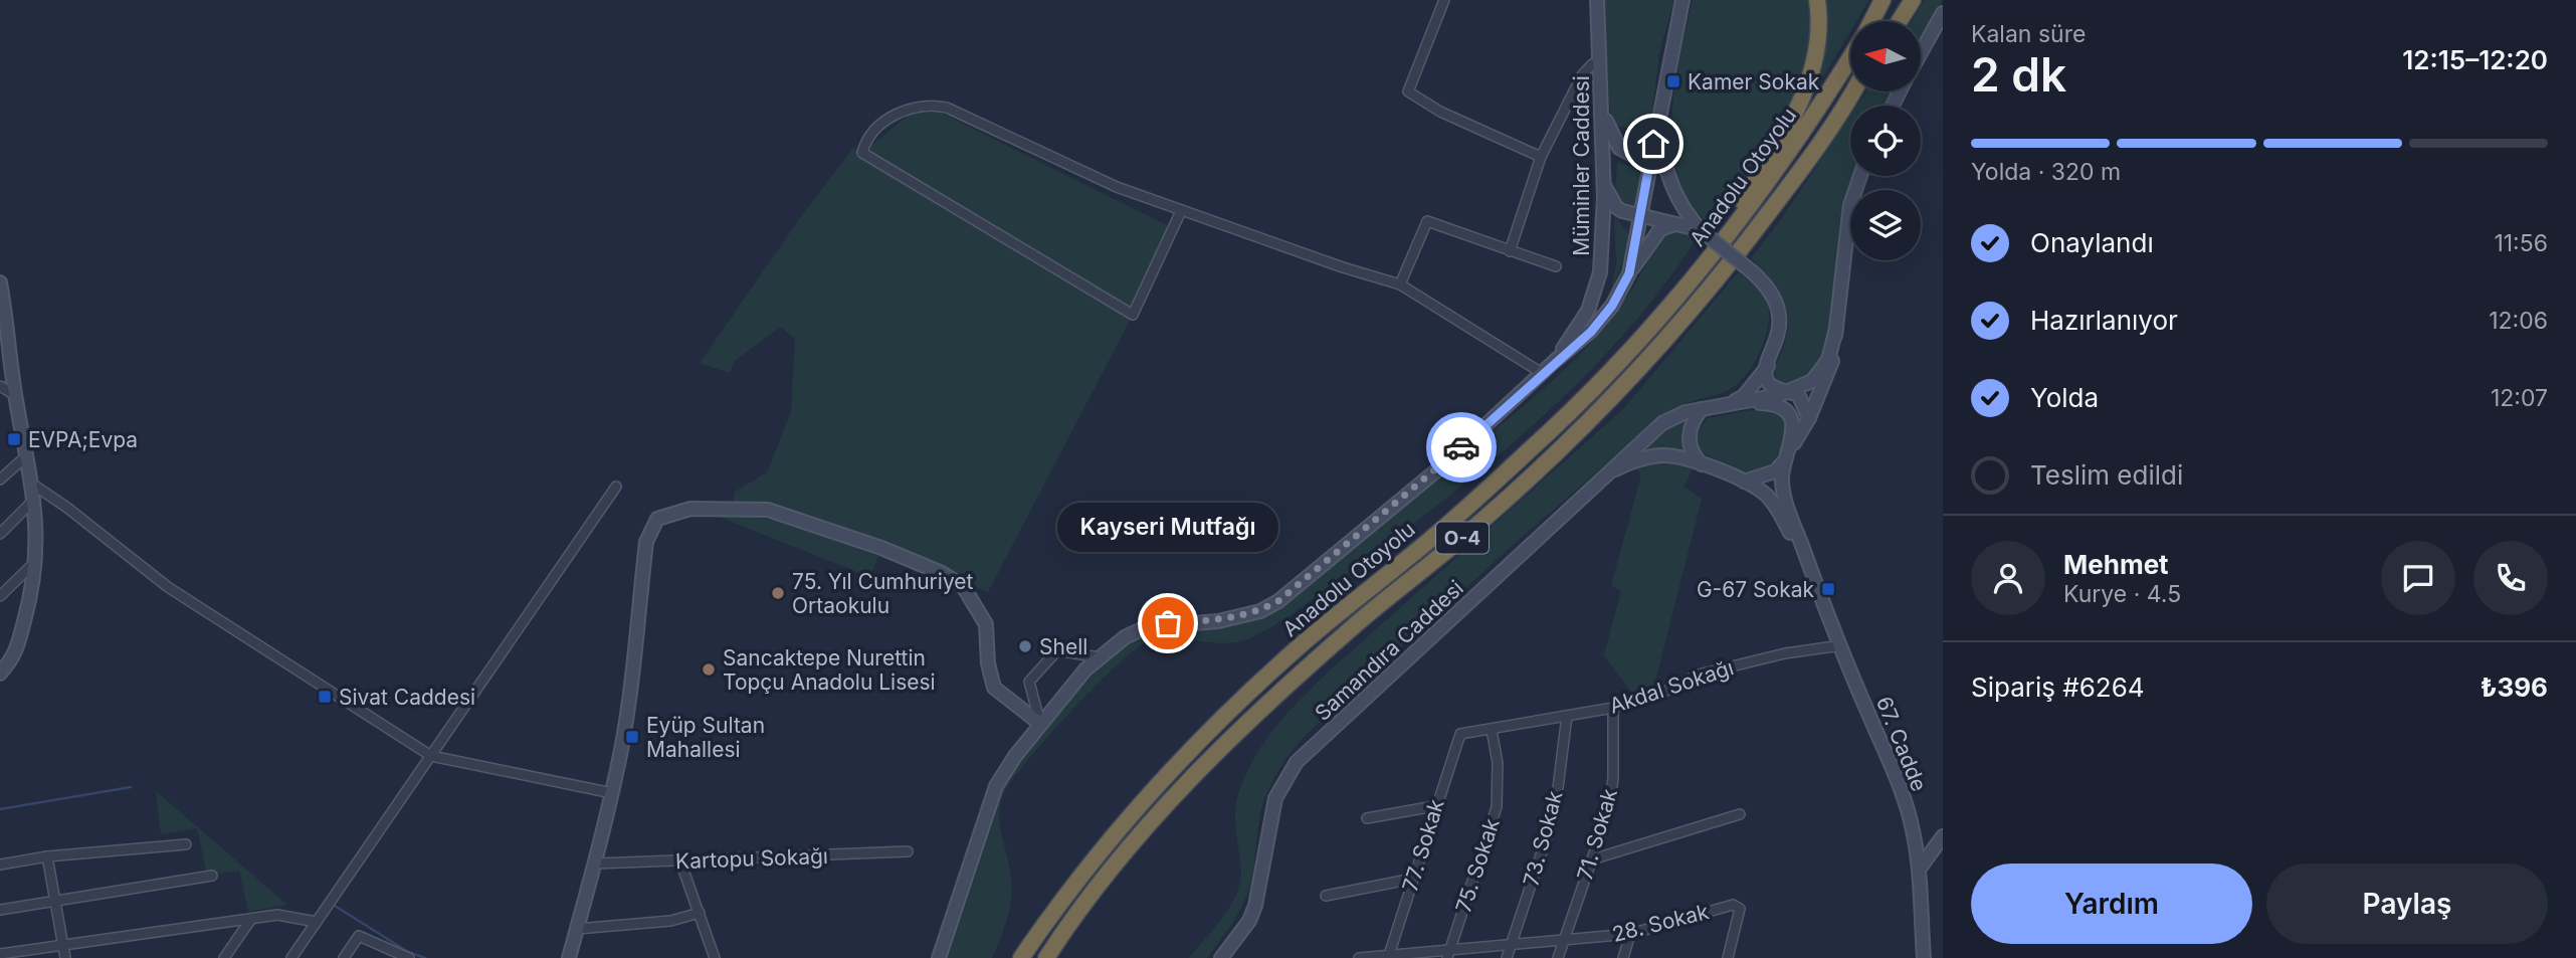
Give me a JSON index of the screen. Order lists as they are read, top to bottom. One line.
{"streets":{"highway":["Anadolu Otoyolu","O-4"],"main road":["Müminler Caddesi","Samandıra Caddesi","67. Cadde"],"street":["Akdal Sokağı","71. Sokak","73. Sokak","77. Sokak","Kartopu Sokağı","75. Sokak","28. Sokak"]},"crossings":[["Samandıra Caddesi","67. Cadde"],["Akdal Sokağı","67. Cadde"],["Akdal Sokağı","71. Sokak"],["Akdal Sokağı","73. Sokak"],["Akdal Sokağı","77. Sokak"],["Akdal Sokağı","75. Sokak"],["71. Sokak","28. Sokak"],["73. Sokak","28. Sokak"],["77. Sokak","28. Sokak"],["75. Sokak","28. Sokak"]],"places":{"transit":["Kamer Sokak","EVPA;Evpa","G-67 Sokak","Sivat Caddesi","Eyüp Sultan Mahallesi"],"other":["75. Yıl Cumhuriyet Ortaokulu","Kayseri Mutfağı","Shell","Sancaktepe Nurettin Topçu Anadolu Lisesi"]},"north":"left","page":{"heading":["2 dk","Kalan süre","12:15–12:20"],"panel":["Mehmet","Kurye · 4.5","Sipariş #6264","₺396"],"bar":"Yolda · 320 m","list":[["Onaylandı","11:56"],["Hazırlanıyor","12:06"],["Yolda","12:07"],"Teslim edildi"],"bubble":"Kayseri Mutfağı","buttons":["Yardım","Paylaş"]}}
